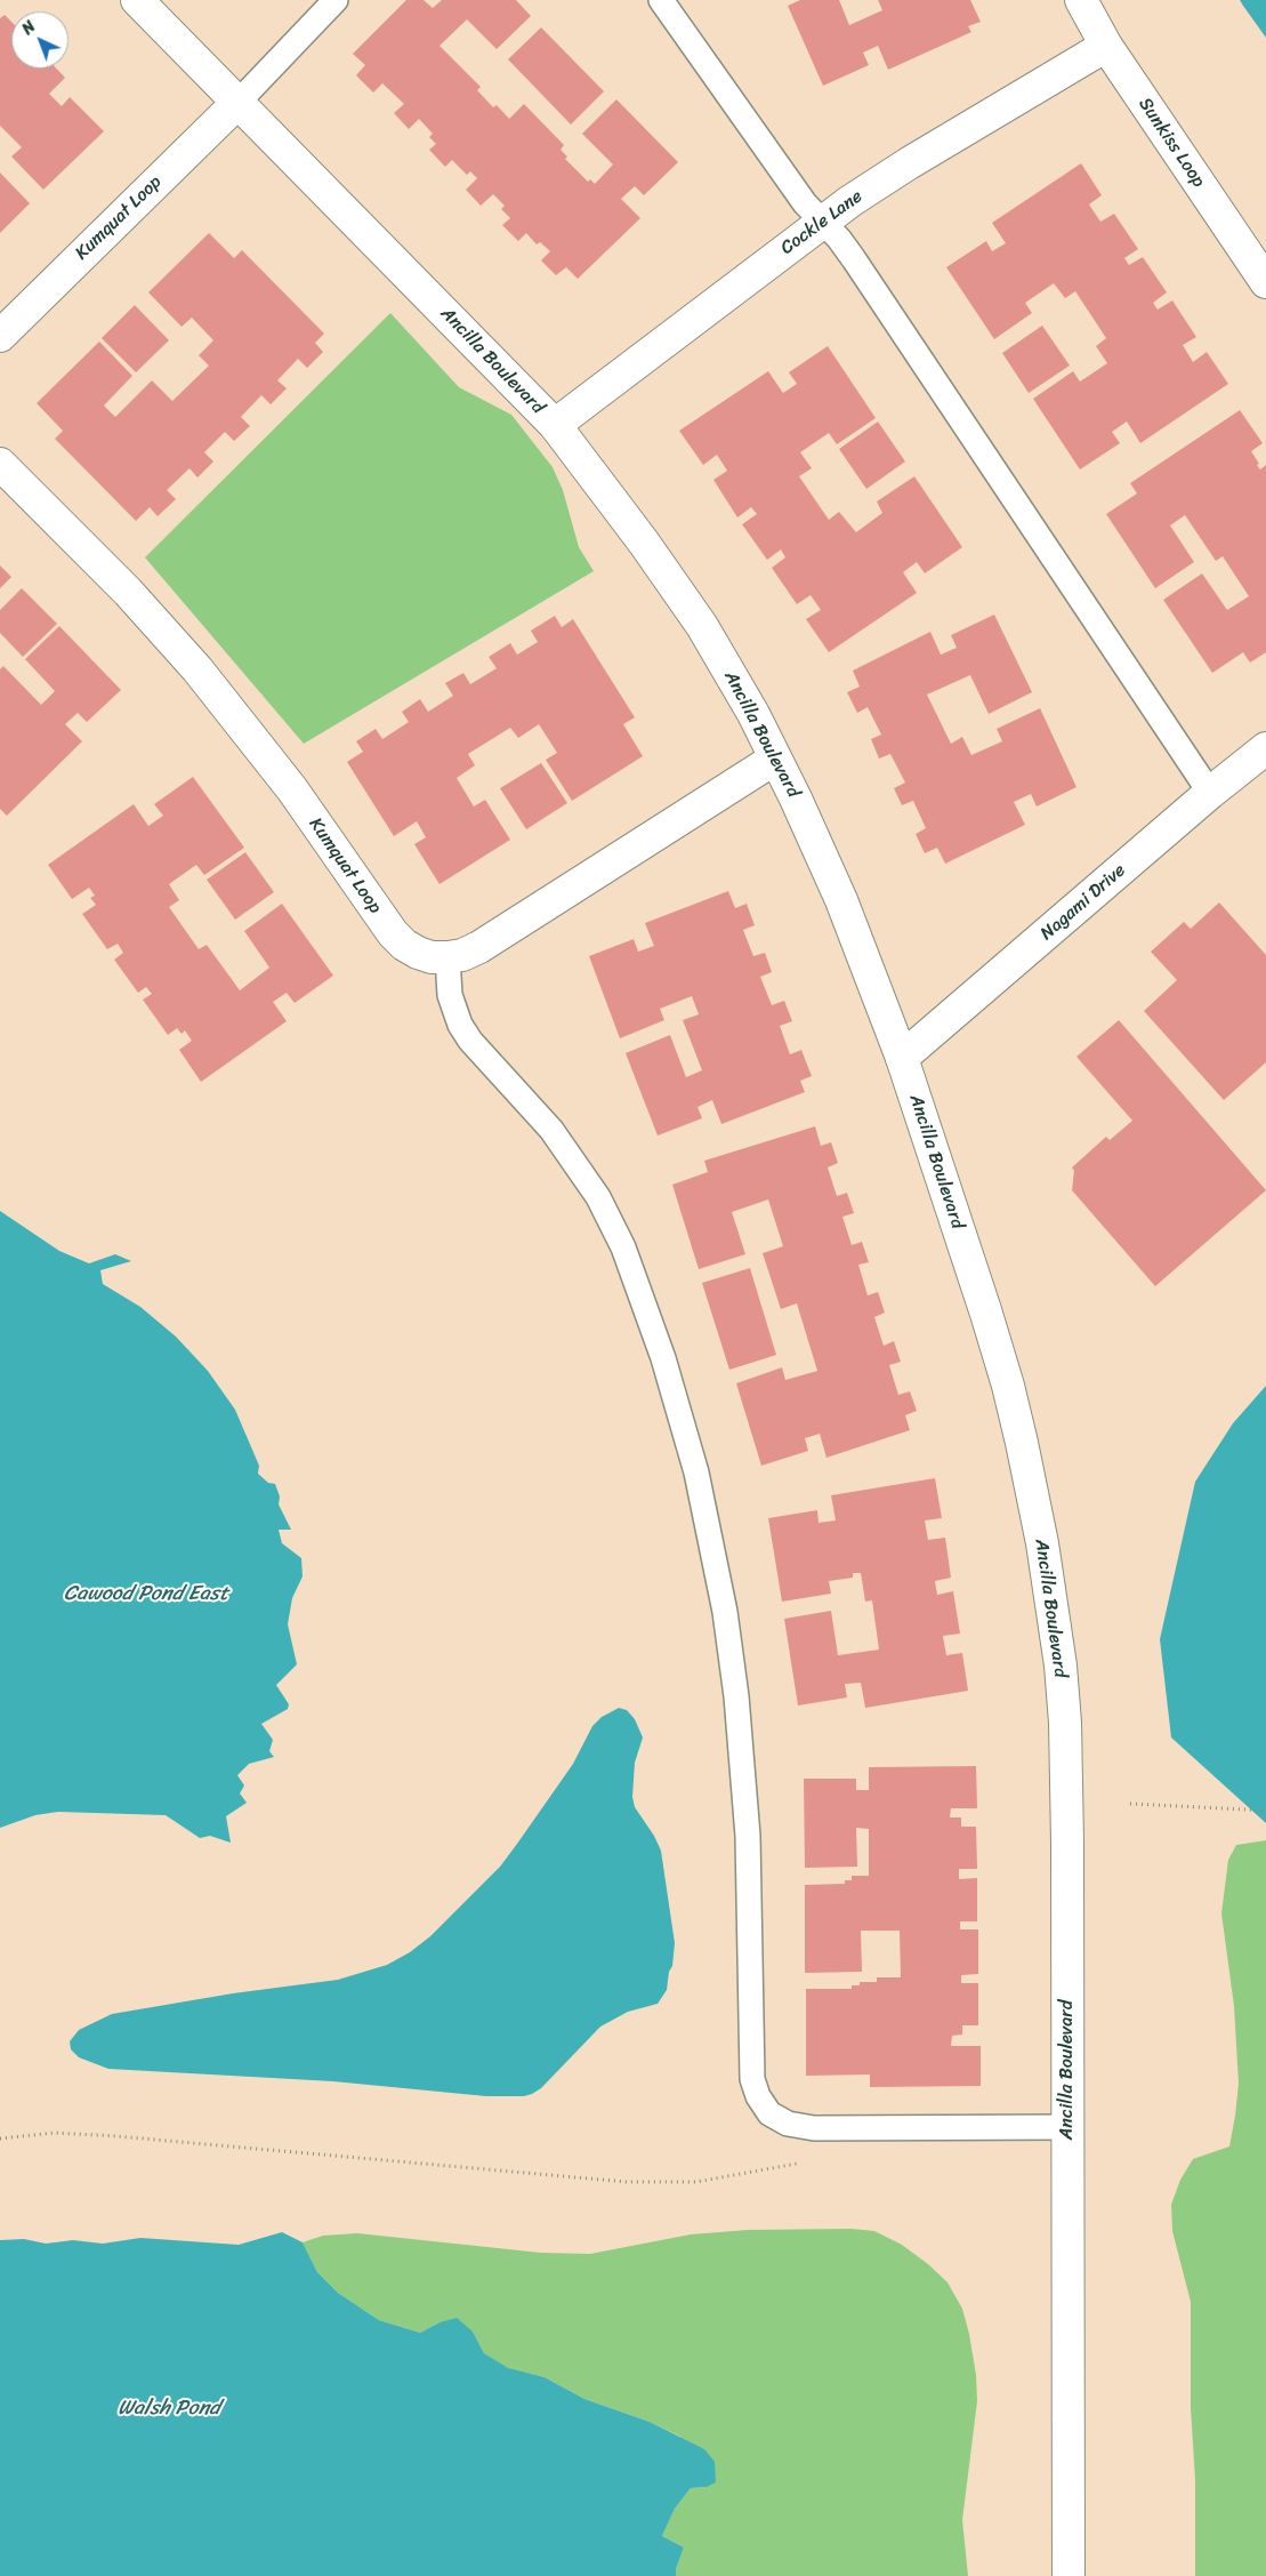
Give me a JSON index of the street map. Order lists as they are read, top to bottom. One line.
{"streets":{"street":["Sunkiss Loop","Kumquat Loop","Cockle Lane","Ancilla Boulevard","Nagami Drive"]},"crossings":[["Sunkiss Loop","Cockle Lane"],["Kumquat Loop","Ancilla Boulevard"],["Cockle Lane","Ancilla Boulevard"],["Ancilla Boulevard","Nagami Drive"]],"water":["Cawood Pond East","Walsh Pond"],"north":"top left"}
